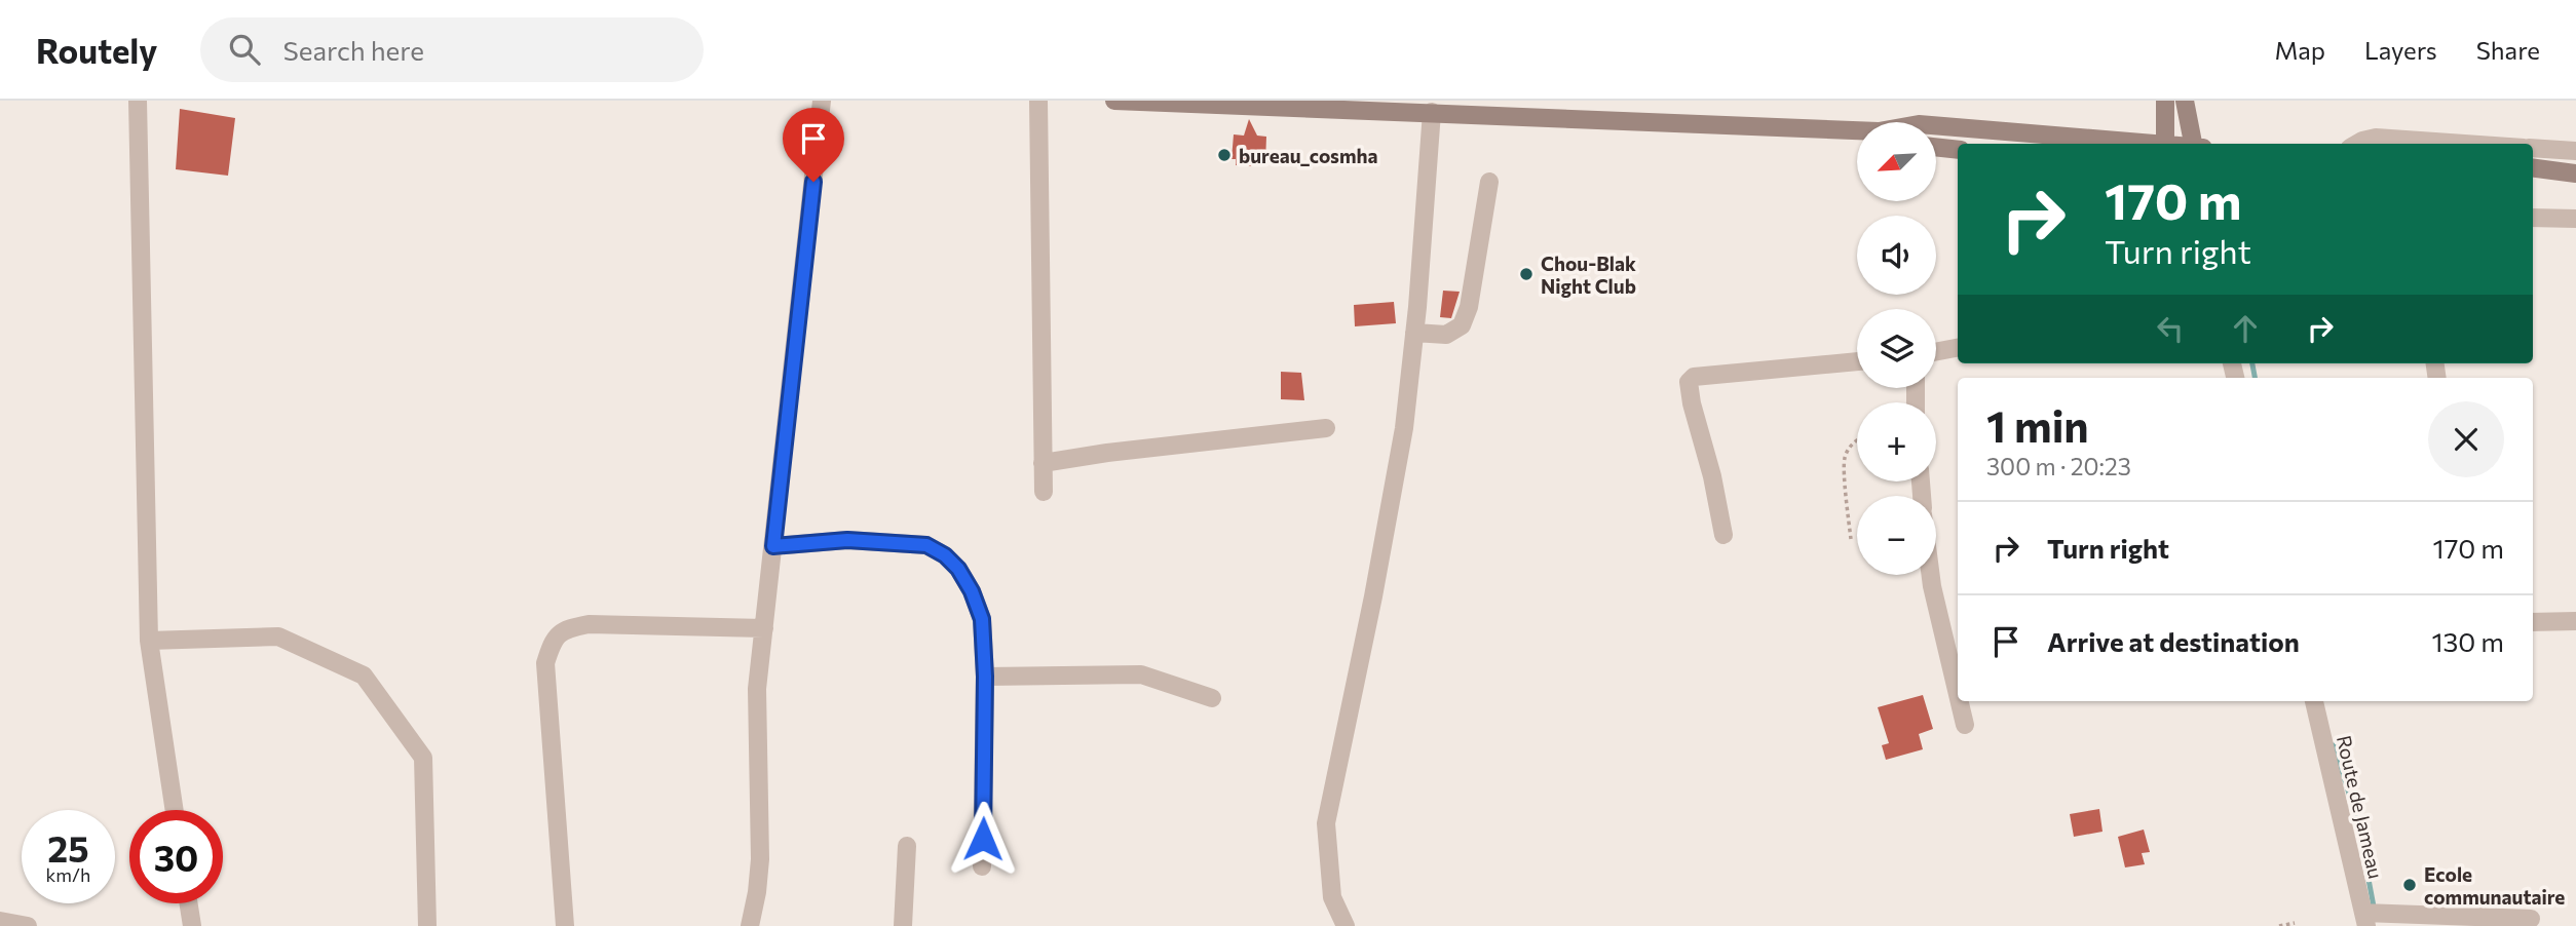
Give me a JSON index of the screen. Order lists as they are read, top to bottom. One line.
{"streets":{"street":["Route de Jameau"]},"places":["bureau_cosmha","Chou-Blak Night Club","Ecole communautaire"],"north":"bottom left","page":{"header":"Routely","search":"Search here","nav":["Map","Layers","Share"],"map_buttons":["+","−"],"turn":["170 m","Turn right"],"heading":["1 min","300 m · 20:23"],"list":[{"name":"Turn right","value":"170 m"},{"name":"Arrive at destination","value":"130 m"}],"speed":"25 km/h","limit":"30"}}
